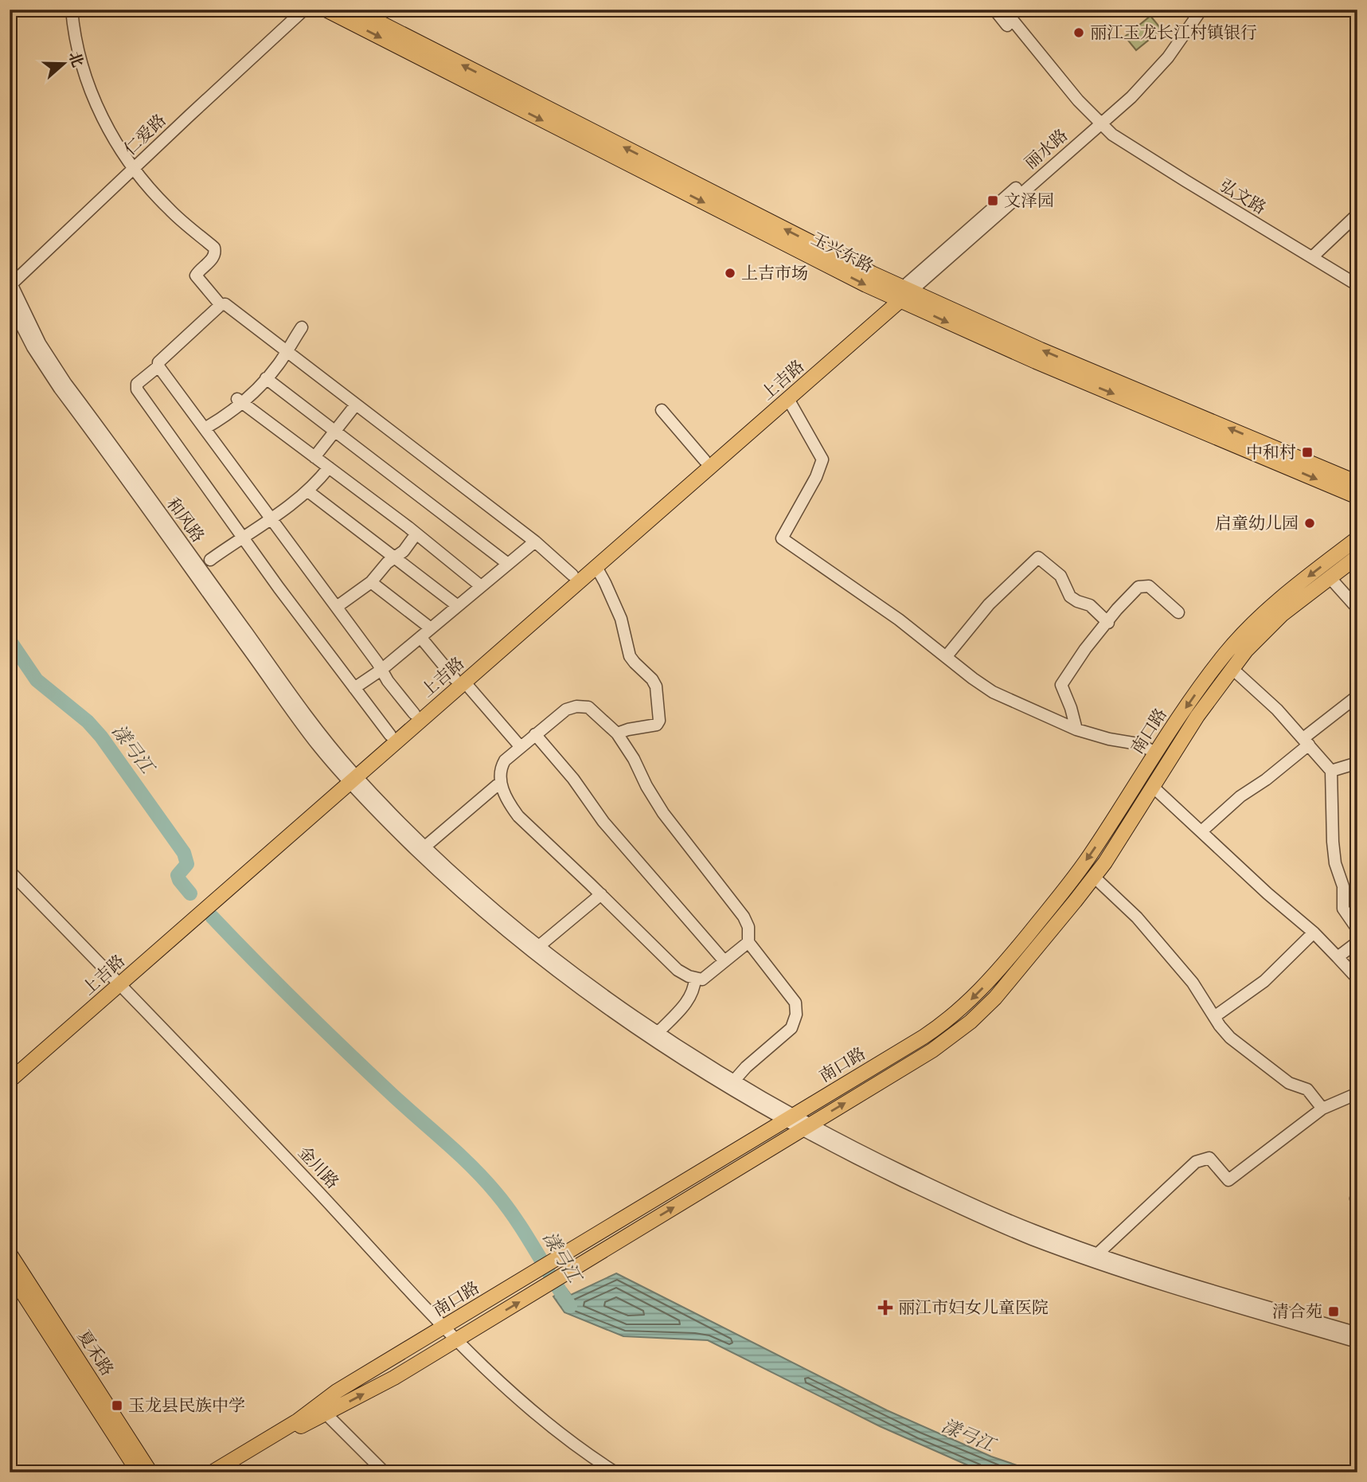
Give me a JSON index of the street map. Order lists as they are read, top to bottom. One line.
{"streets":{"main road":["玉兴东路","上吉路","南口路","夏禾路"],"street":["仁爱路","丽水路","弘文路","和风路","金川路"]},"crossings":[["仁爱路","和风路"],["丽水路","弘文路"],["丽水路","玉兴东路"],["丽水路","上吉路"],["玉兴东路","上吉路"],["上吉路","和风路"],["上吉路","金川路"],["南口路","金川路"]],"water":["漾弓江"],"places":{"other":["丽江玉龙长江村镇银行","上吉市场","启童幼儿园"],"transit":["文泽园","中和村","清合苑","玉龙县民族中学"],"health":["丽江市妇女儿童医院"]},"north":"right"}
